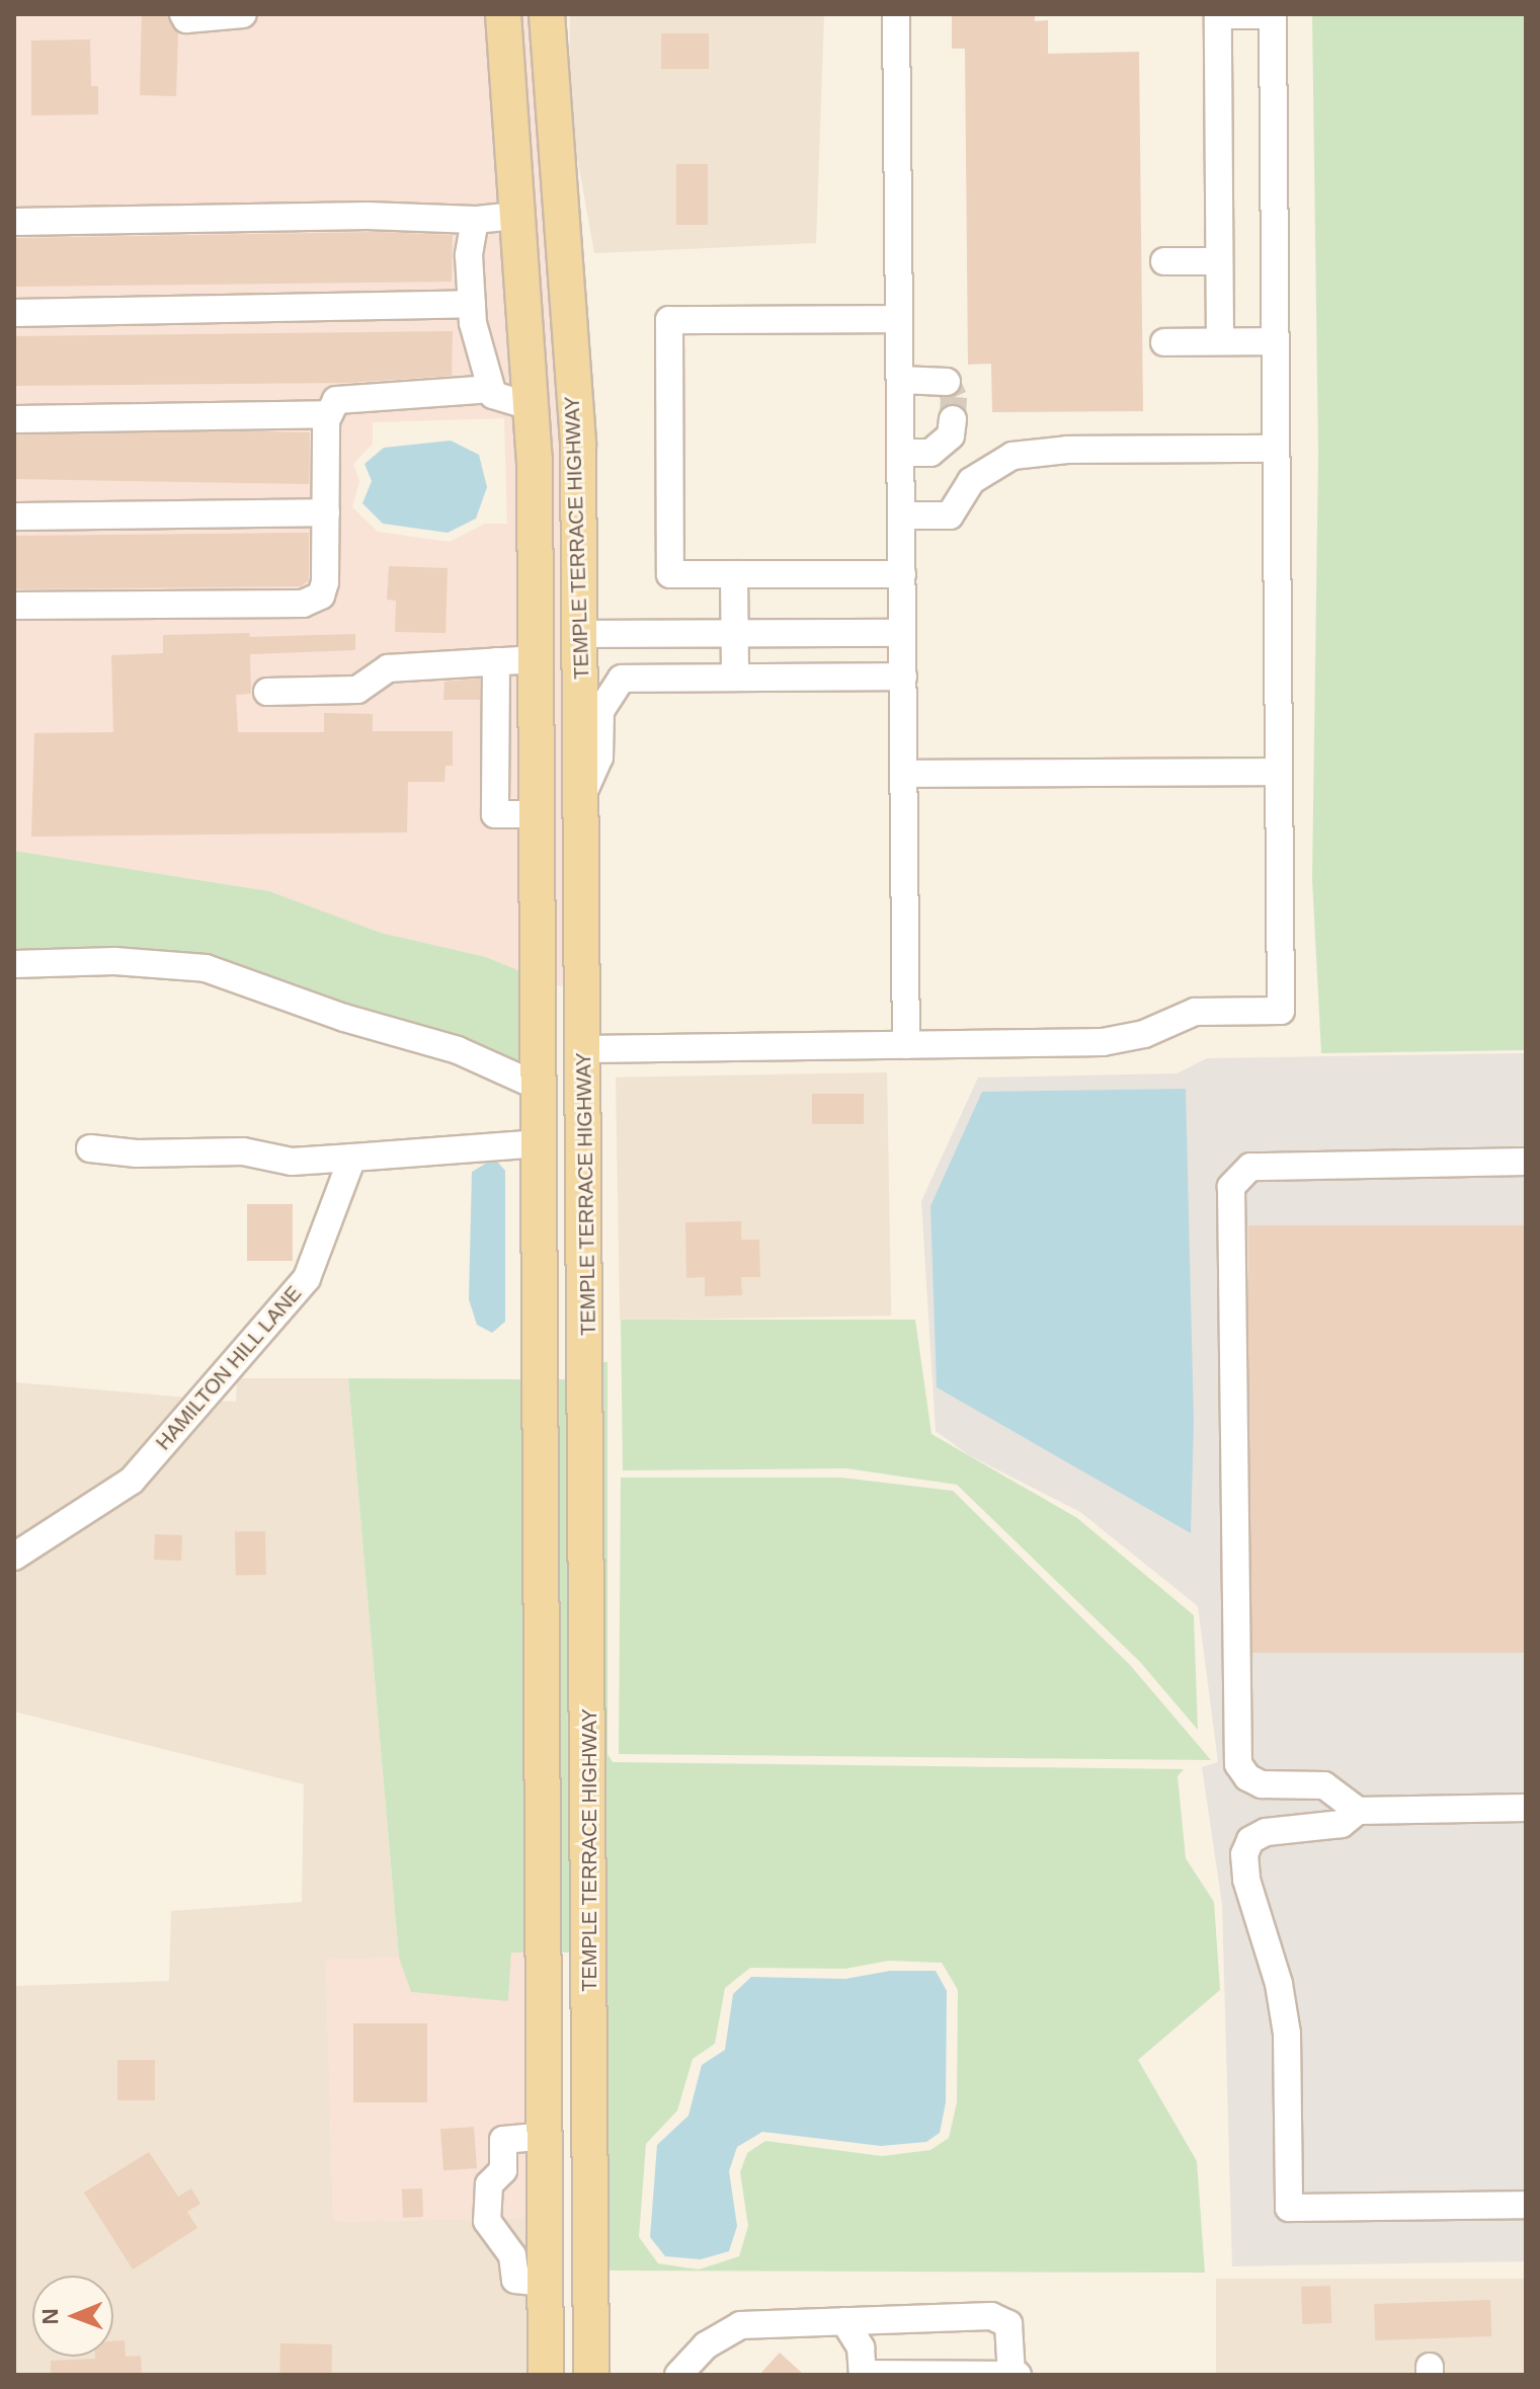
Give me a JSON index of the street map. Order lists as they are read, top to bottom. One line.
{"streets":{"main road":["TEMPLE TERRACE HIGHWAY"],"street":["HAMILTON HILL LANE"]},"north":"left"}
